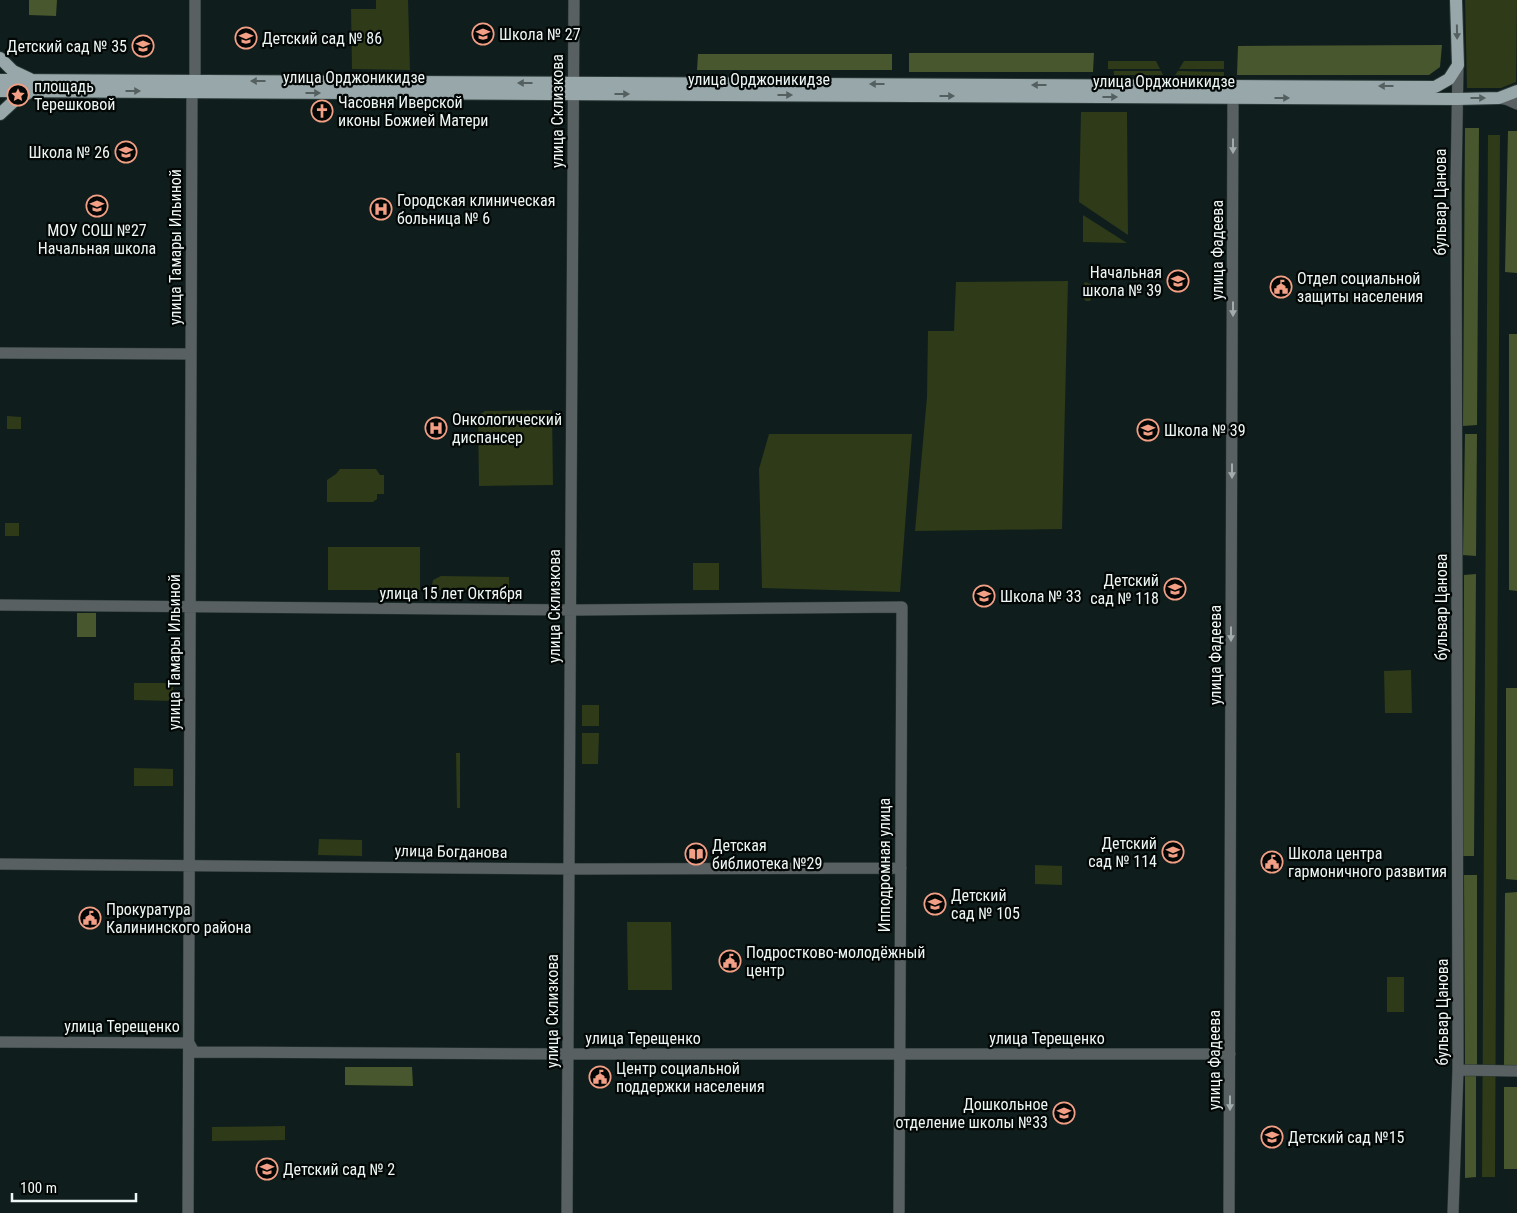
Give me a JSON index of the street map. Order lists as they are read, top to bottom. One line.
{"streets":{"main road":["улица Орджоникидзе","бульвар Цанова"],"street":["улица Склизкова","улица Тамары Ильиной","улица Фадеева","улица 15 лет Октября","улица Богданова","Ипподромная улица","улица Терещенко"]},"crossings":[["улица Орджоникидзе","улица Склизкова"],["улица Орджоникидзе","бульвар Цанова"],["улица Орджоникидзе","улица Тамары Ильиной"],["улица Орджоникидзе","улица Фадеева"],["улица Склизкова","улица 15 лет Октября"],["улица Склизкова","улица Богданова"],["улица Склизкова","улица Терещенко"],["улица Тамары Ильиной","улица 15 лет Октября"],["улица Тамары Ильиной","улица Богданова"],["улица Тамары Ильиной","улица Терещенко"],["улица Фадеева","улица Терещенко"],["улица 15 лет Октября","Ипподромная улица"],["улица Богданова","Ипподромная улица"],["Ипподромная улица","улица Терещенко"]],"one_way":["улица Фадеева"],"places":{"school or university":["Школа № 27","Детский сад № 86","Детский сад № 35","Школа № 26","МОУ СОШ №27 Начальная школа","Начальная школа № 39","Школа № 39","Детский сад № 118","Школа № 33","Детский сад № 114","Детский сад № 105","Дошкольное отделение школы №33","Детский сад №15","Детский сад № 2"],"place":["площадь Терешковой"],"church":["Часовня Иверской иконы Божией Матери"],"hospital":["Городская клиническая больница № 6","Онкологический диспансер"],"public building":["Отдел социальной защиты населения","Школа центра гармоничного развития","Прокуратура Калининского района","Подростково-молодёжный центр","Центр социальной поддержки населения"],"library":["Детская библиотека №29"]},"scale_bar":"100 m"}
